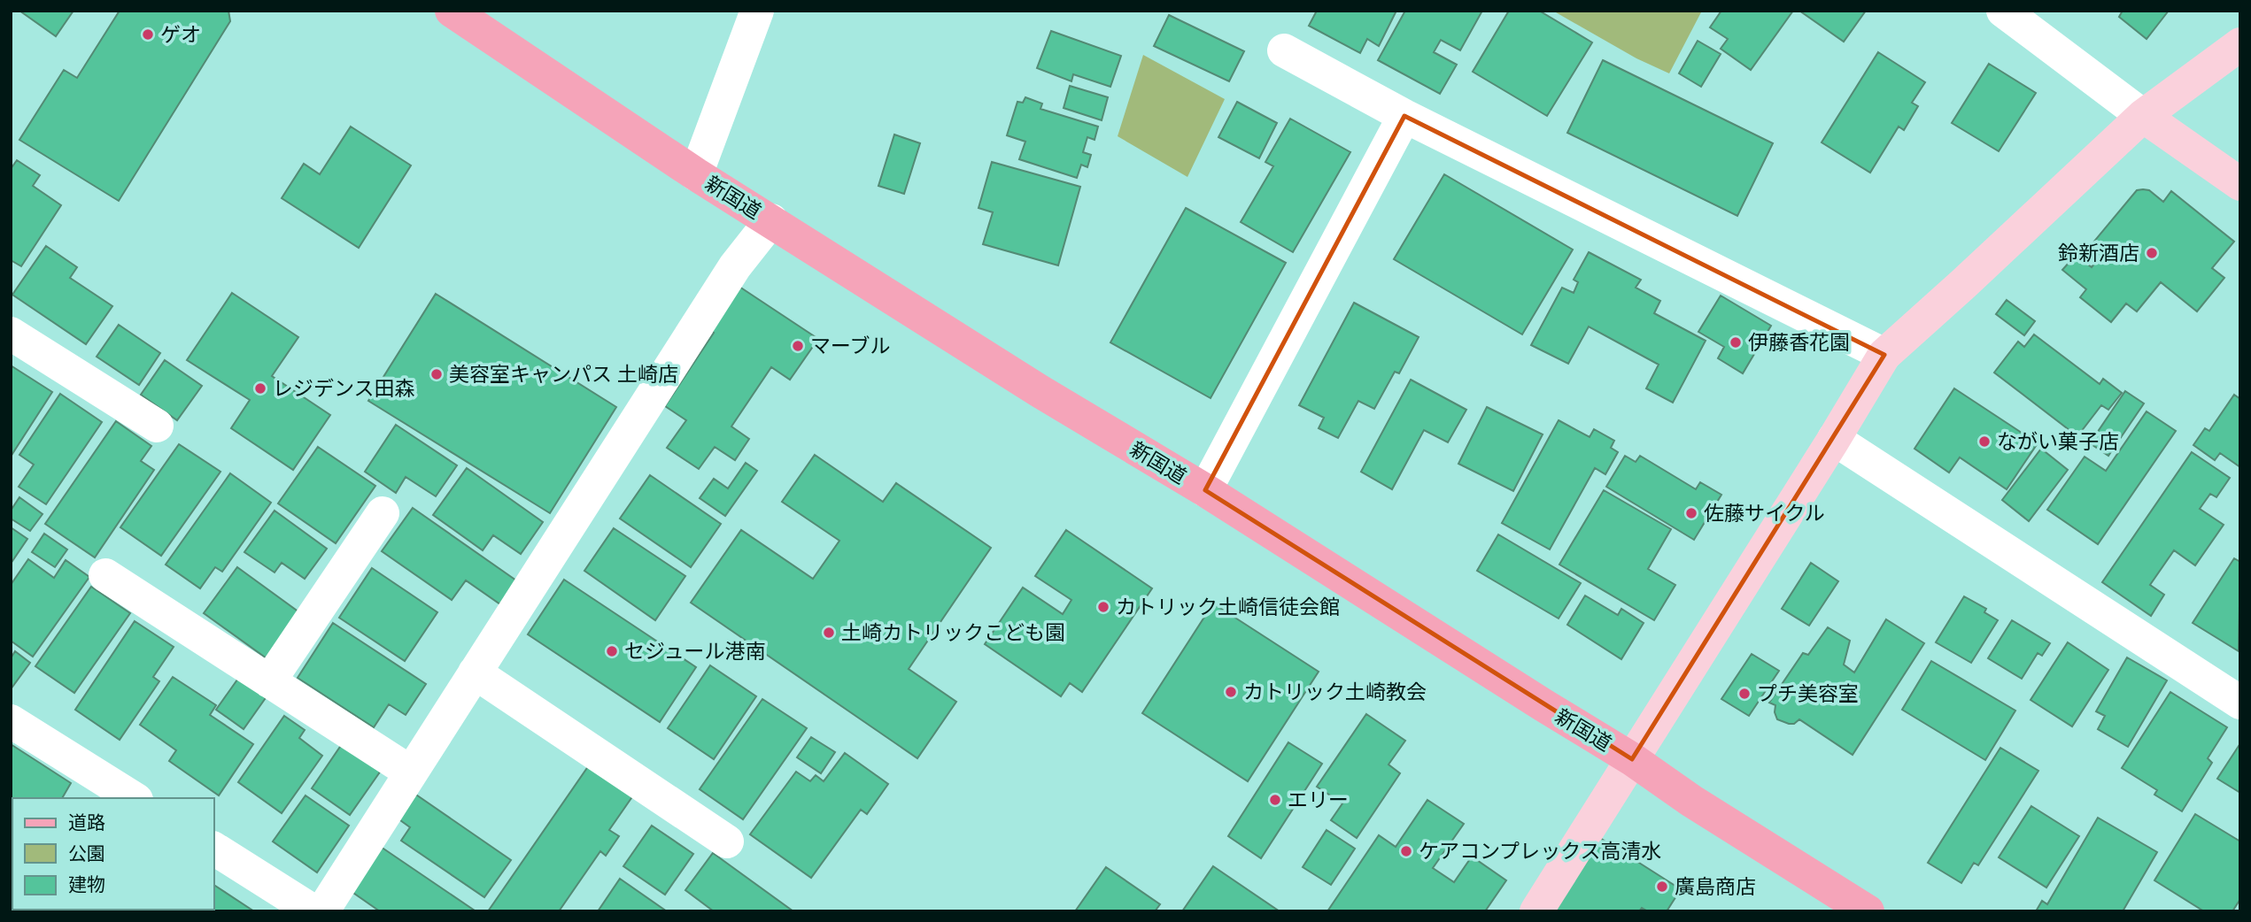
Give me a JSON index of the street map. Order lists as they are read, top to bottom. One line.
{"streets":{"main road":["新国道"]},"places":["ゲオ","鈴新酒店","伊藤香花園","マーブル","美容室キャンパス 土崎店","レジデンス田森","ながい菓子店","佐藤サイクル","カトリック土崎信徒会館","土崎カトリックこども園","セジュール港南","カトリック土崎教会","プチ美容室","エリー","ケアコンプレックス高清水","廣島商店"],"legend":["道路","公園","建物"]}
